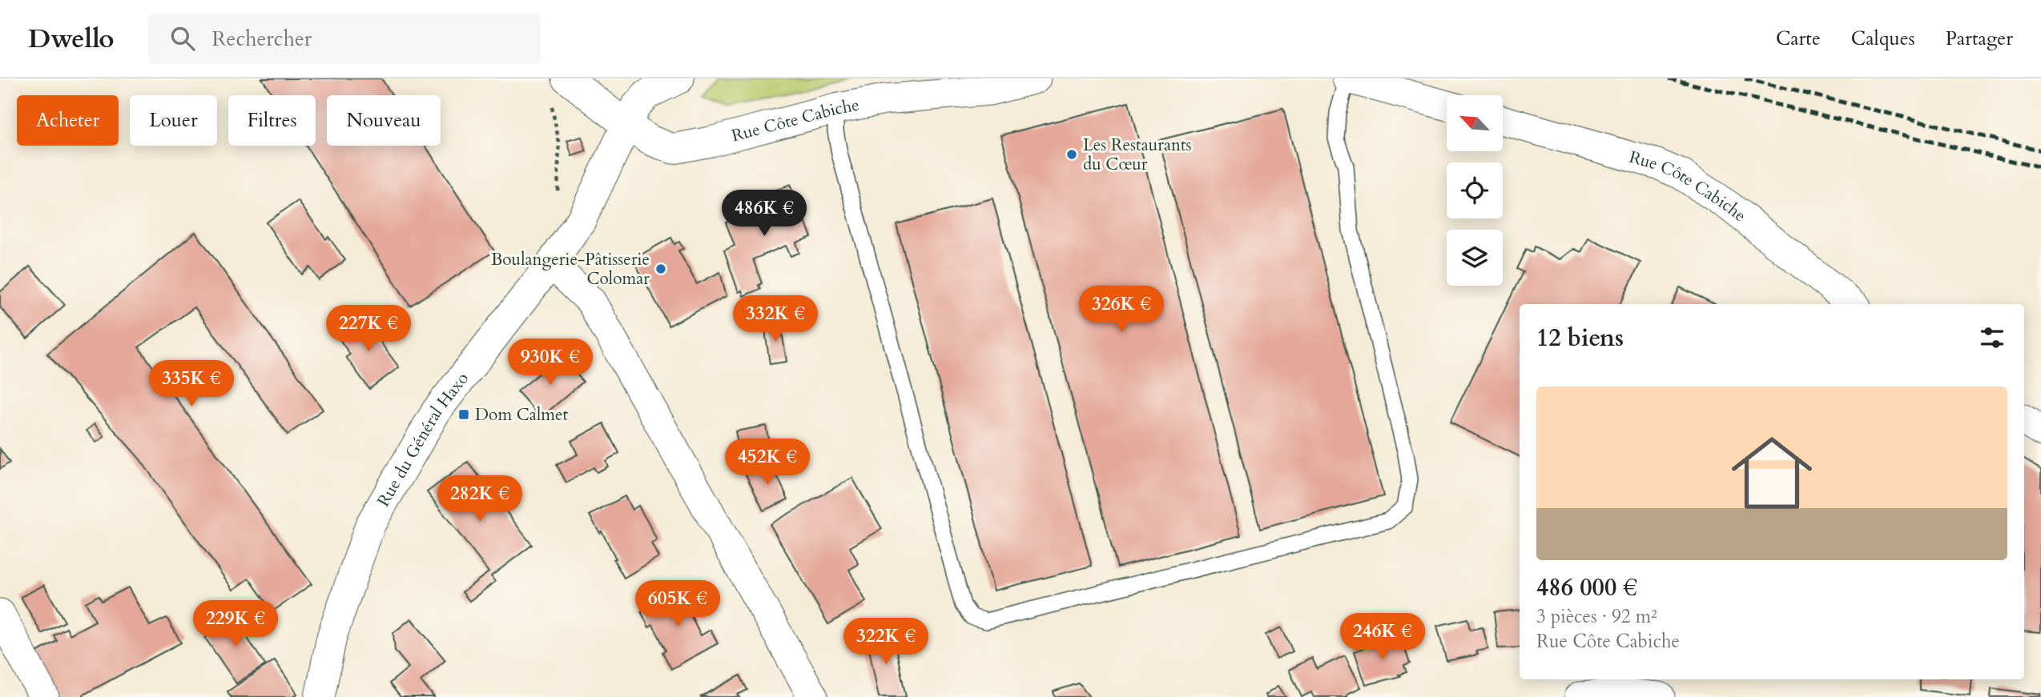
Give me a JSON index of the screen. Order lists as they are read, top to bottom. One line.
{"streets":{"street":["Rue Côte Cabiche","Rue du Général Haxo"]},"crossings":[["Rue Côte Cabiche","Rue du Général Haxo"]],"places":{"other":["Les Restaurants du Cœur","Boulangerie-Pâtisserie Colomar"],"transit":["Dom Calmet"]},"north":"top left","page":{"header":"Dwello","search":"Rechercher","nav":["Carte","Calques","Partager"],"chip":["Acheter","Louer","Filtres","Nouveau"],"price":["486K €","326K €","332K €","227K €","930K €","335K €","452K €","282K €","605K €","229K €","246K €","322K €"],"heading":"12 biens","list":[{"name":"486 000 €","note":"3 pièces · 92 m² · Rue Côte Cabiche"}]}}
